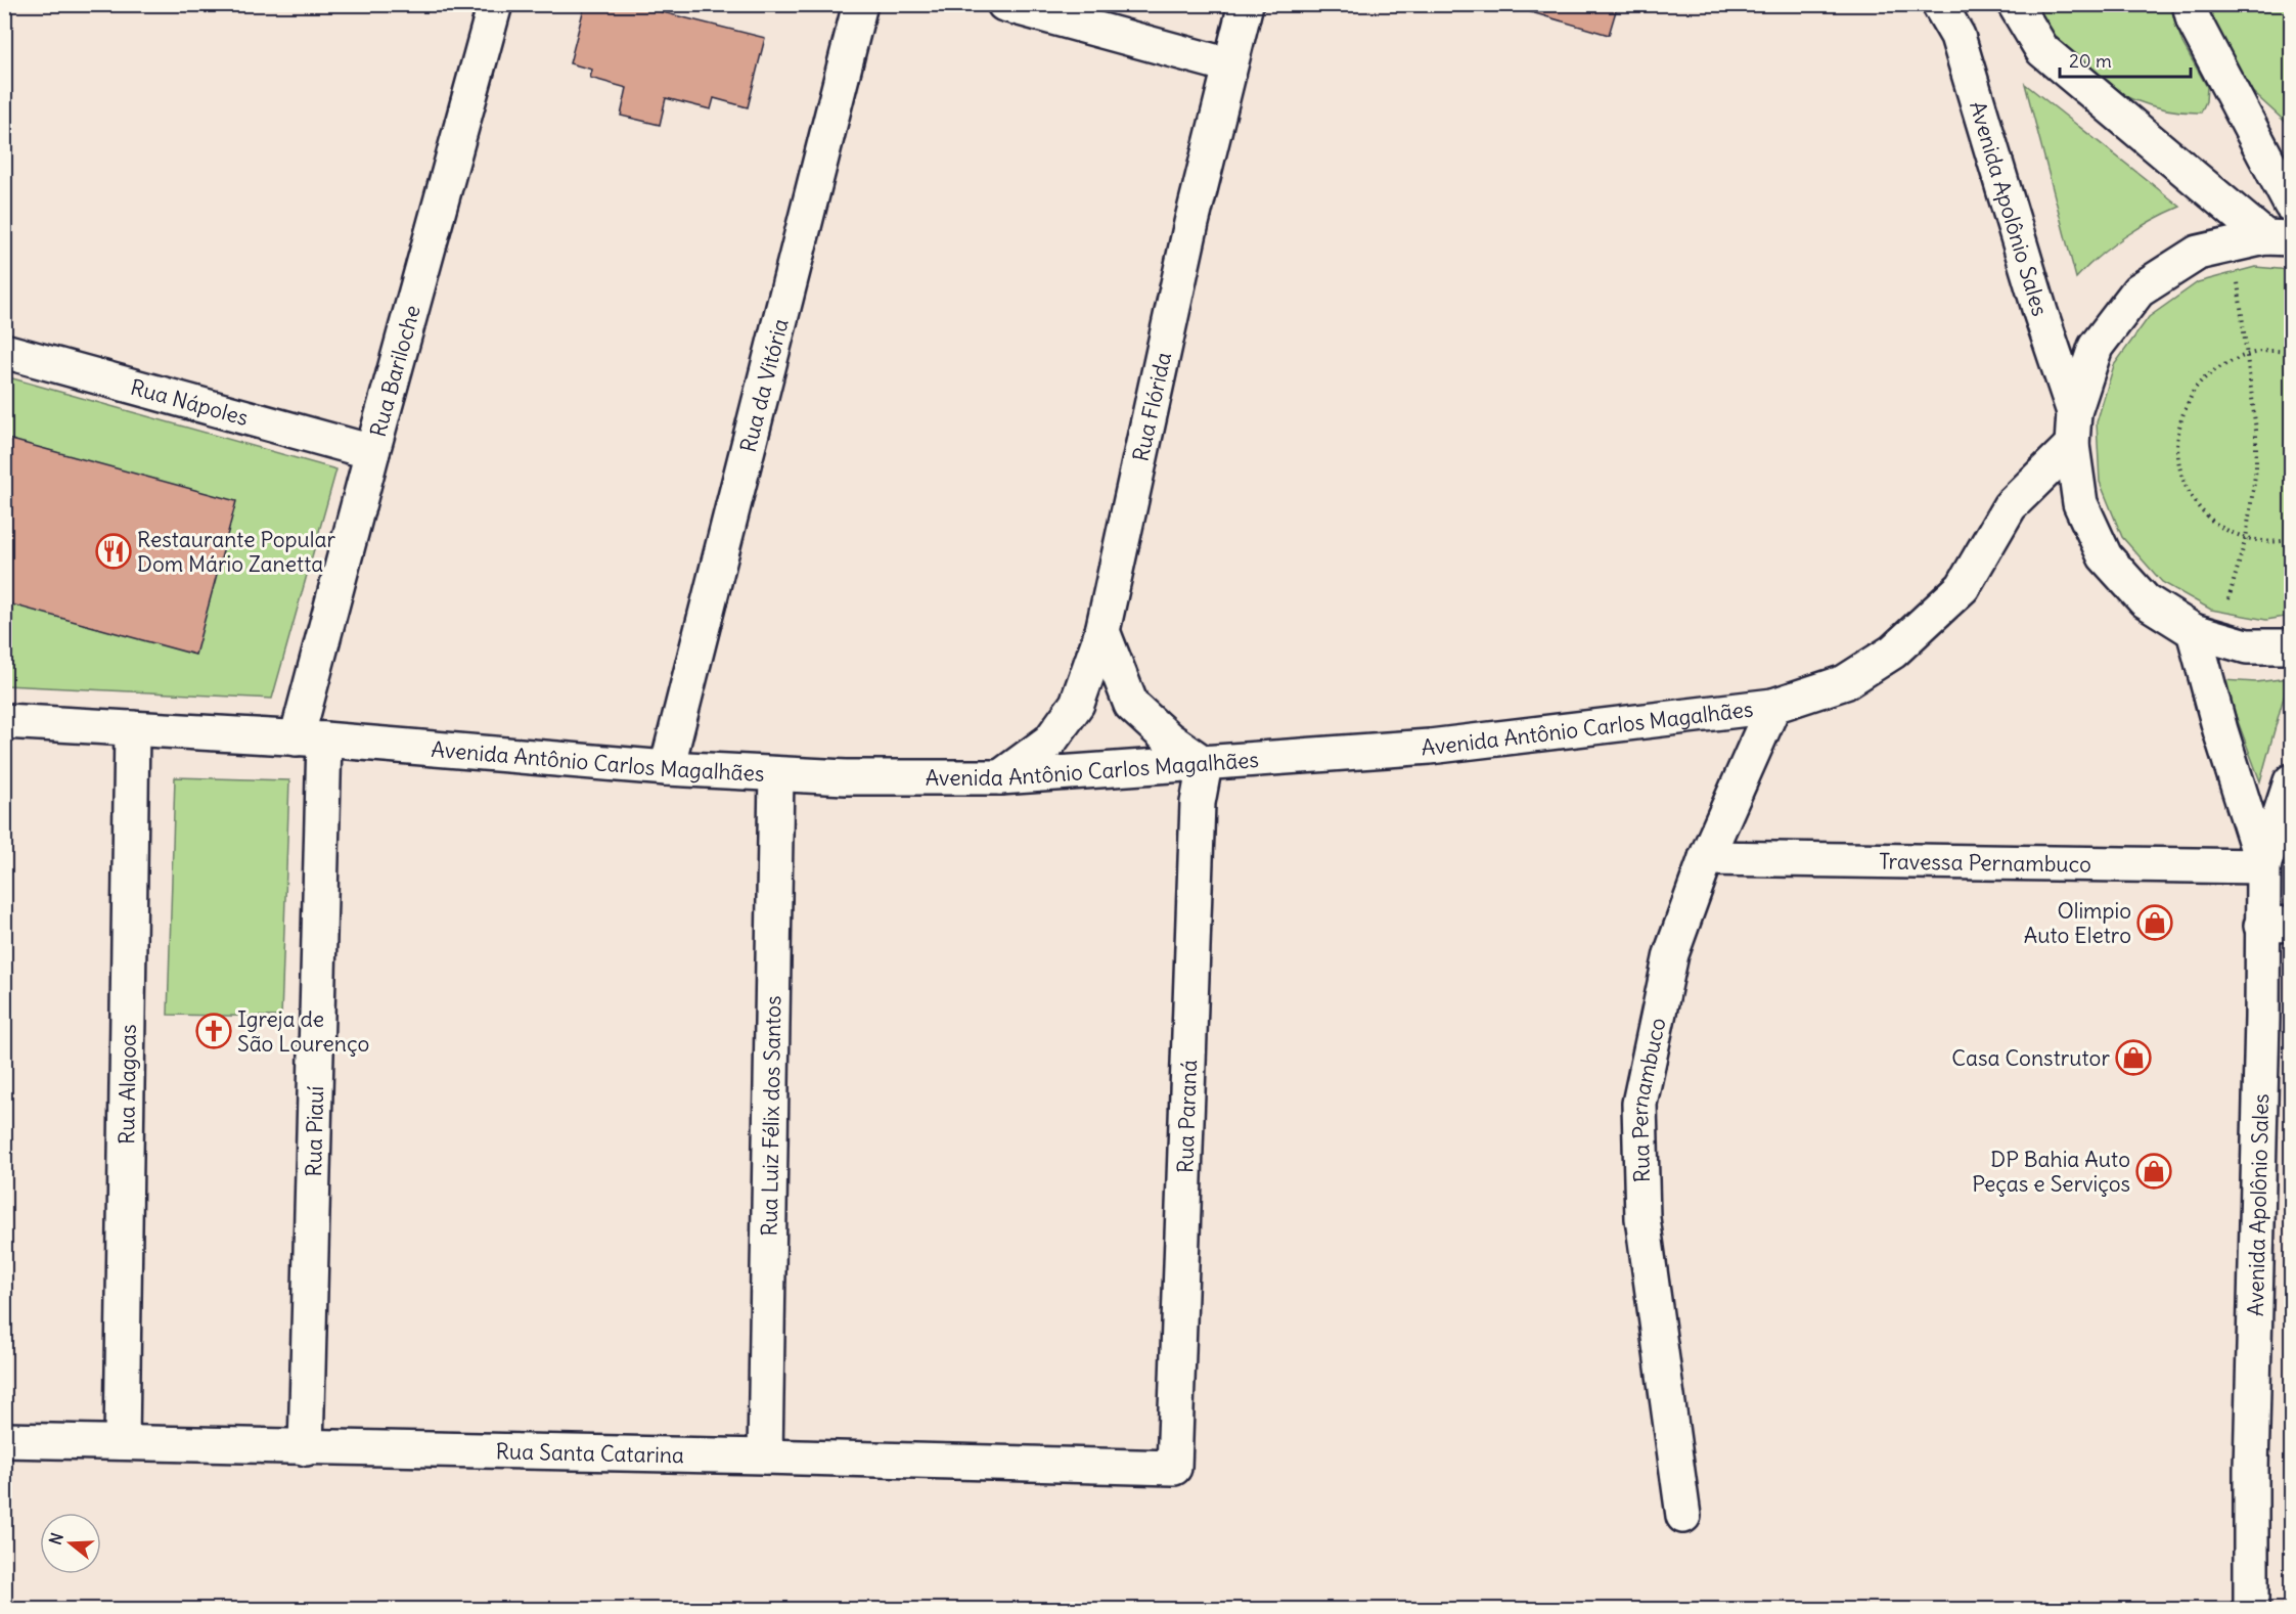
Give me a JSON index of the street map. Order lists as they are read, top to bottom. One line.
{"streets":{"street":["Avenida Apolônio Sales","Rua Bariloche","Rua da Vitória","Rua Nápoles","Rua Flórida","Avenida Antônio Carlos Magalhães","Travessa Pernambuco","Rua Alagoas","Rua Pernambuco","Rua Luiz Félix dos Santos","Rua Paraná","Rua Piauí","Rua Santa Catarina"]},"crossings":[["Avenida Apolônio Sales","Avenida Antônio Carlos Magalhães"],["Avenida Apolônio Sales","Travessa Pernambuco"],["Rua Bariloche","Rua Nápoles"],["Rua Bariloche","Avenida Antônio Carlos Magalhães"],["Rua Bariloche","Rua Piauí"],["Rua da Vitória","Avenida Antônio Carlos Magalhães"],["Rua Flórida","Avenida Antônio Carlos Magalhães"],["Avenida Antônio Carlos Magalhães","Rua Alagoas"],["Avenida Antônio Carlos Magalhães","Rua Pernambuco"],["Avenida Antônio Carlos Magalhães","Rua Luiz Félix dos Santos"],["Avenida Antônio Carlos Magalhães","Rua Paraná"],["Avenida Antônio Carlos Magalhães","Rua Piauí"],["Travessa Pernambuco","Rua Pernambuco"],["Rua Alagoas","Rua Santa Catarina"],["Rua Luiz Félix dos Santos","Rua Santa Catarina"],["Rua Paraná","Rua Santa Catarina"],["Rua Piauí","Rua Santa Catarina"]],"places":{"restaurant":["Restaurante Popular Dom Mário Zanetta"],"shop":["Olimpio Auto Eletro","Casa Construtor","DP Bahia Auto Peças e Serviços"],"church":["Igreja de São Lourenço"]},"scale_bar":"20 m","north":"left"}
